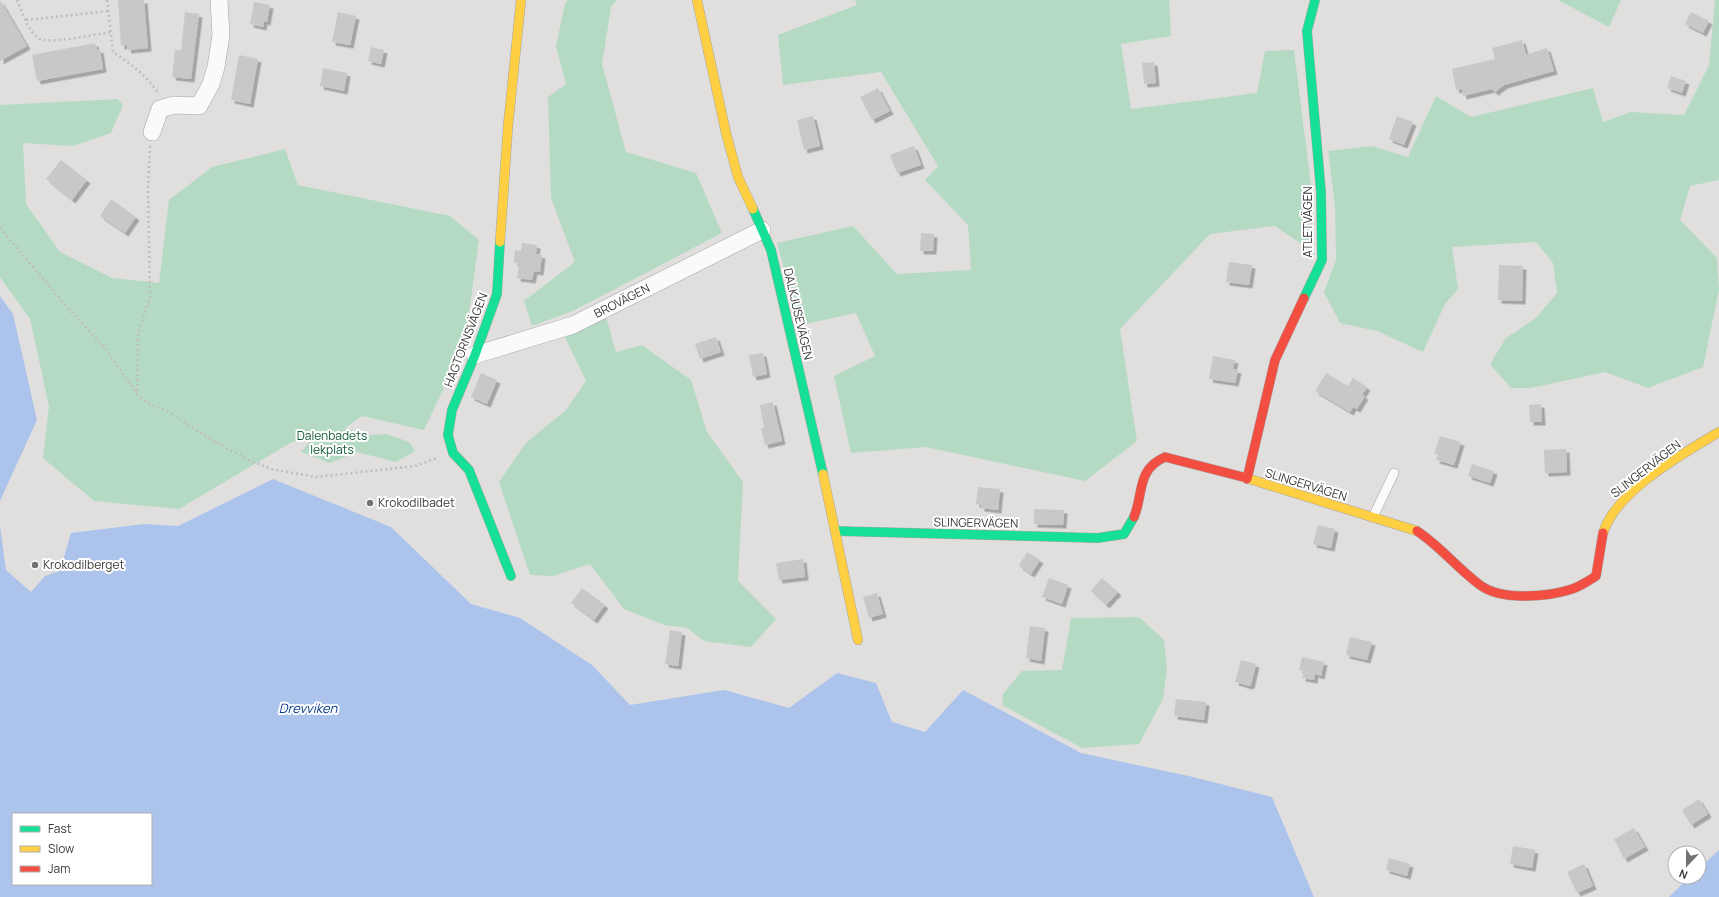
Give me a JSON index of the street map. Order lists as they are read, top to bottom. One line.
{"streets":{"street":["ATLETVÄGEN","BROVÄGEN","DALKJUSEVÄGEN","HAGTORNSVÄGEN","SLINGERVÄGEN"]},"crossings":[["ATLETVÄGEN","SLINGERVÄGEN"],["BROVÄGEN","DALKJUSEVÄGEN"],["BROVÄGEN","HAGTORNSVÄGEN"],["DALKJUSEVÄGEN","SLINGERVÄGEN"]],"water":["Drevviken"],"parks":["Dalenbadets lekplats"],"places":["Krokodilbadet","Krokodilberget"],"legend":["Fast","Slow","Jam"],"north":"bottom"}
